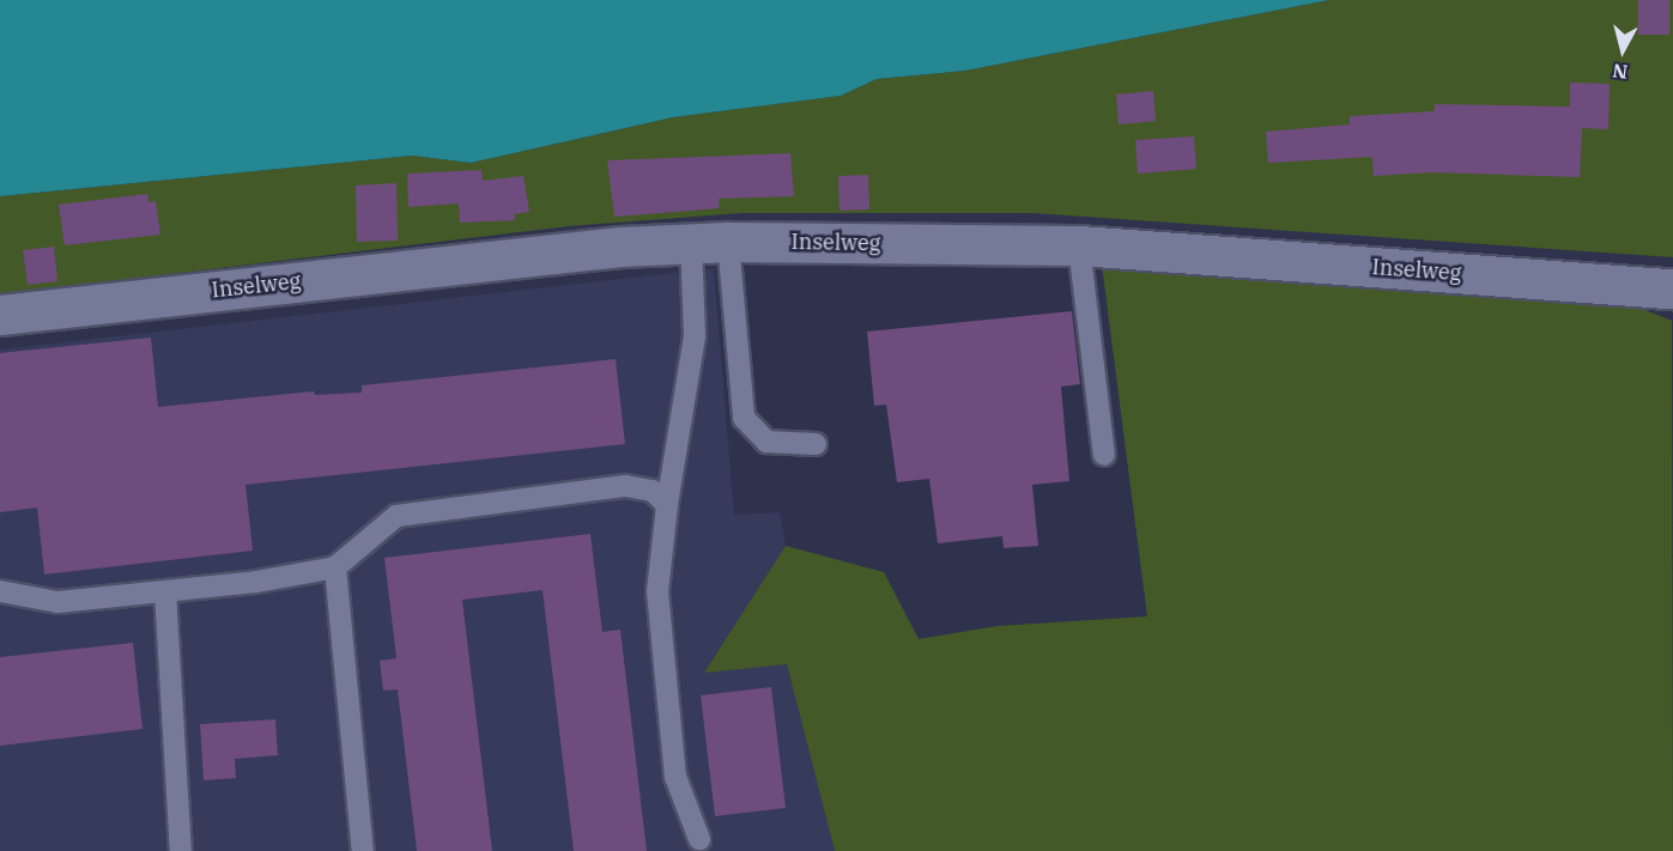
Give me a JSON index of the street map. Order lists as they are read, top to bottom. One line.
{"streets":{"street":["Inselweg"]},"north":"bottom"}
